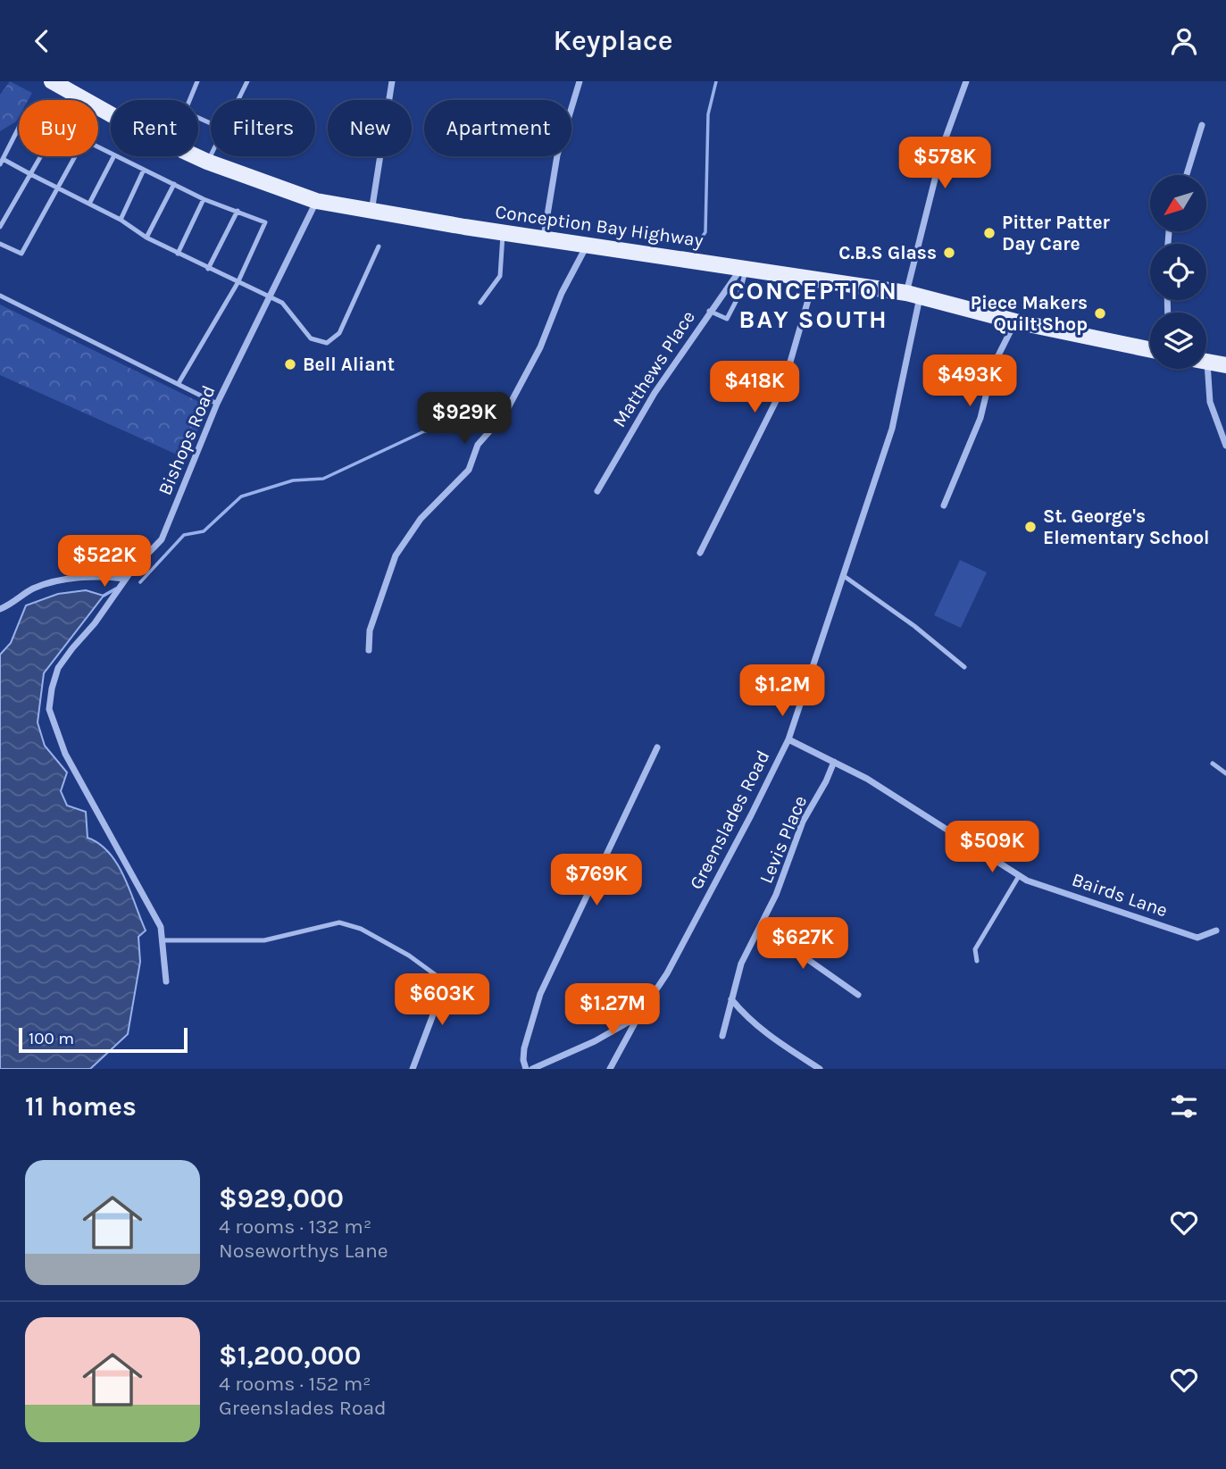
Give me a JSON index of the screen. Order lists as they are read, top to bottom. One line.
{"streets":{"main road":["Conception Bay Highway"],"street":["Matthews Place","Bishops Road","Greenslades Road","Levis Place","Bairds Lane"]},"crossings":[["Conception Bay Highway","Matthews Place"],["Conception Bay Highway","Bishops Road"],["Conception Bay Highway","Greenslades Road"],["Greenslades Road","Bairds Lane"],["Levis Place","Bairds Lane"]],"districts":["CONCEPTION BAY SOUTH"],"places":["Pitter Patter Day Care","C.B.S Glass","Piece Makers Quilt Shop","Bell Aliant","St. George's Elementary School"],"scale_bar":"100 m","north":"bottom left","page":{"header":"Keyplace","chip":["Buy","Rent","Filters","New","Apartment"],"price":["$578K","$493K","$418K","$929K","$522K","$1.2M","$509K","$769K","$627K","$603K","$1.27M"],"scale":"100 m","heading":"11 homes","list":[{"name":"$929,000","note":"4 rooms · 132 m² · Noseworthys Lane"},{"name":"$1,200,000","note":"4 rooms · 152 m² · Greenslades Road"}]}}
